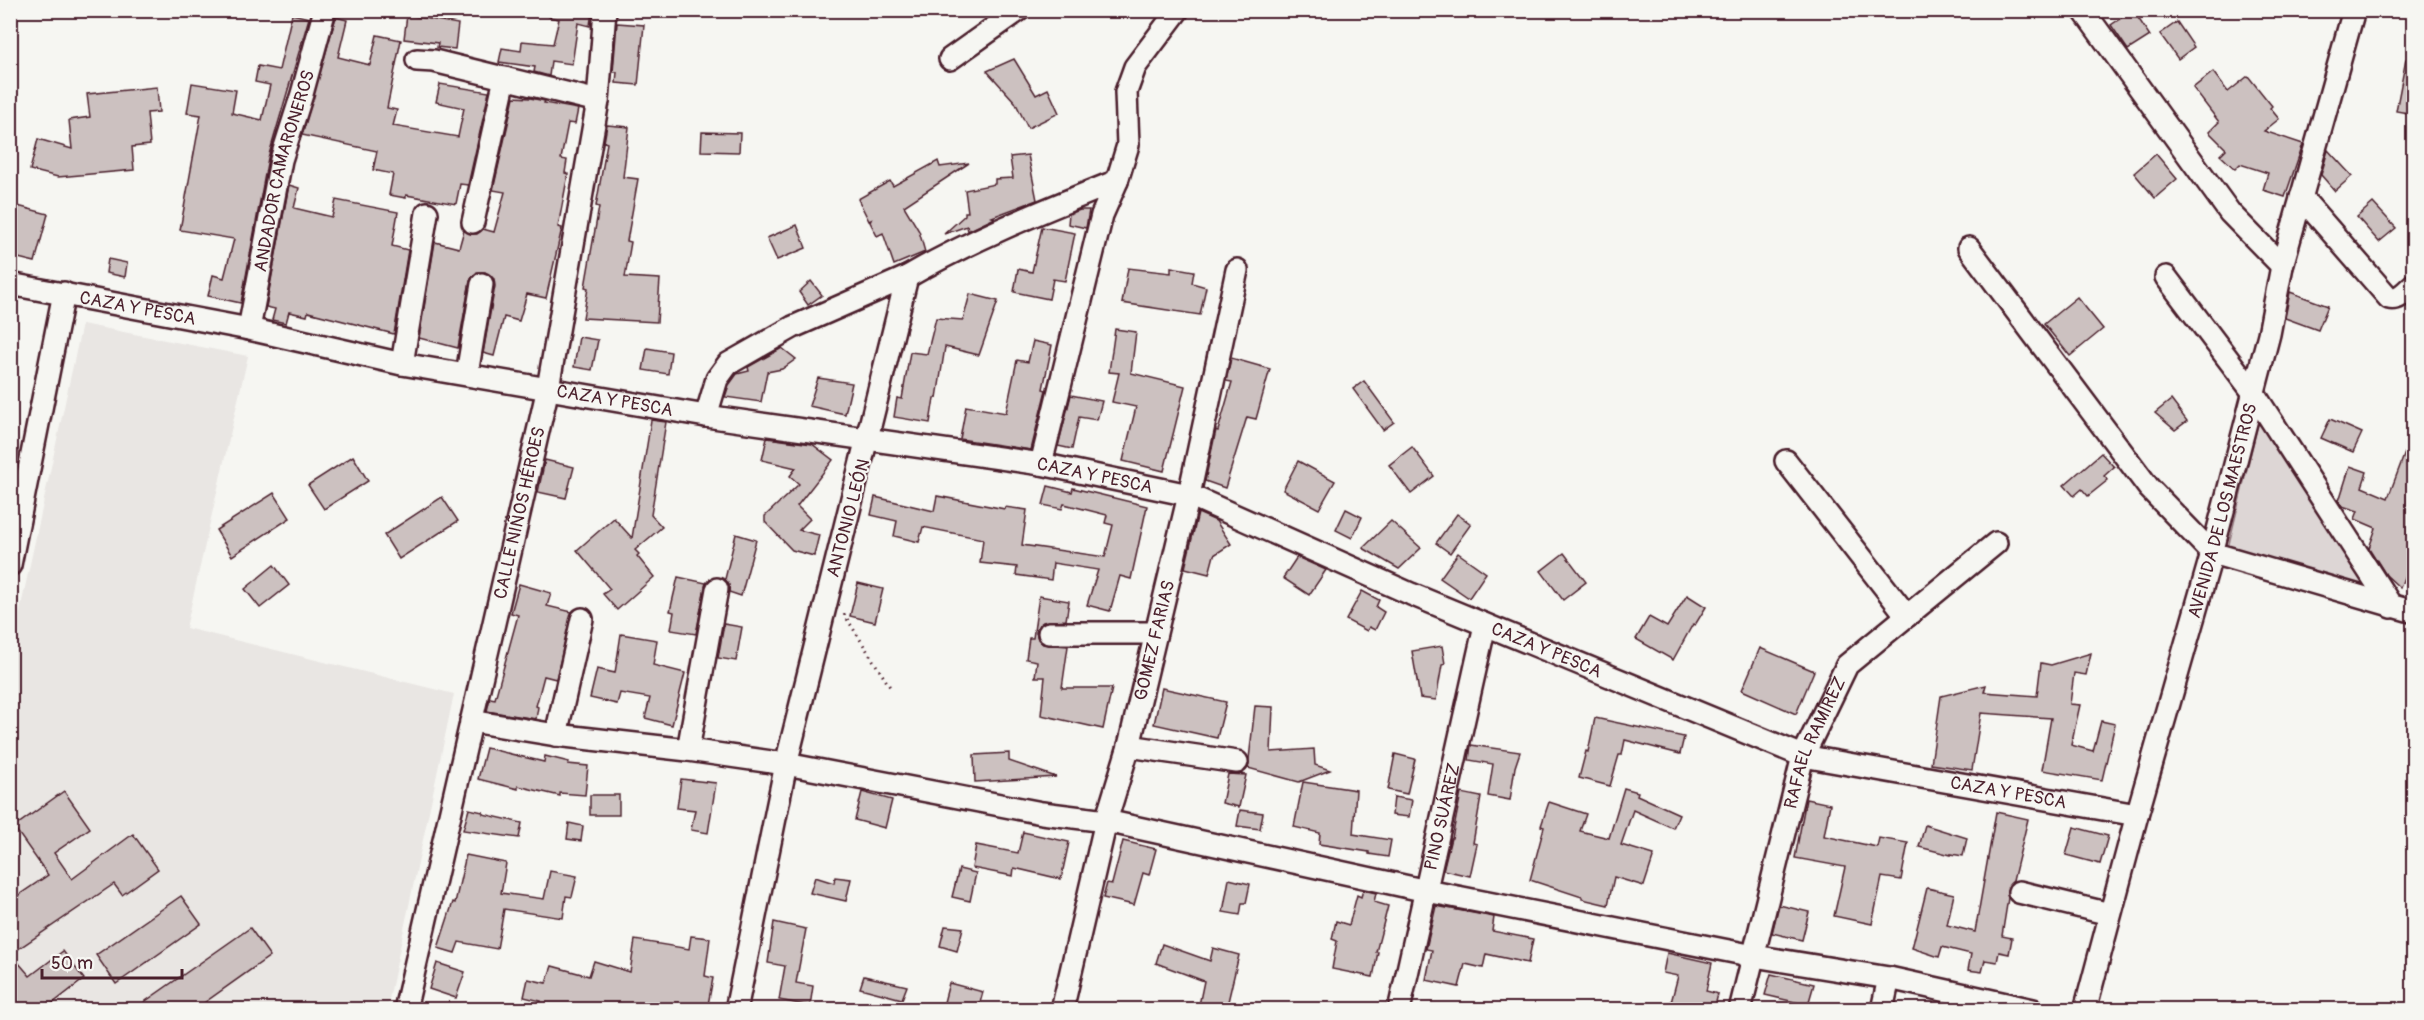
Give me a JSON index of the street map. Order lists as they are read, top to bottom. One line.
{"streets":{"street":["ANDADOR CAMARONEROS","CAZA Y PESCA","AVENIDA DE LOS MAESTROS","CALLE NIÑOS HÉROES","ANTONIO LEÓN","GÓMEZ FARIAS","RAFAEL RAMÍREZ","PINO SUÁREZ"]},"crossings":[["ANDADOR CAMARONEROS","CAZA Y PESCA"],["CAZA Y PESCA","AVENIDA DE LOS MAESTROS"],["CAZA Y PESCA","CALLE NIÑOS HÉROES"],["CAZA Y PESCA","ANTONIO LEÓN"],["CAZA Y PESCA","GÓMEZ FARIAS"],["CAZA Y PESCA","RAFAEL RAMÍREZ"],["CAZA Y PESCA","PINO SUÁREZ"]],"scale_bar":"50 m"}
